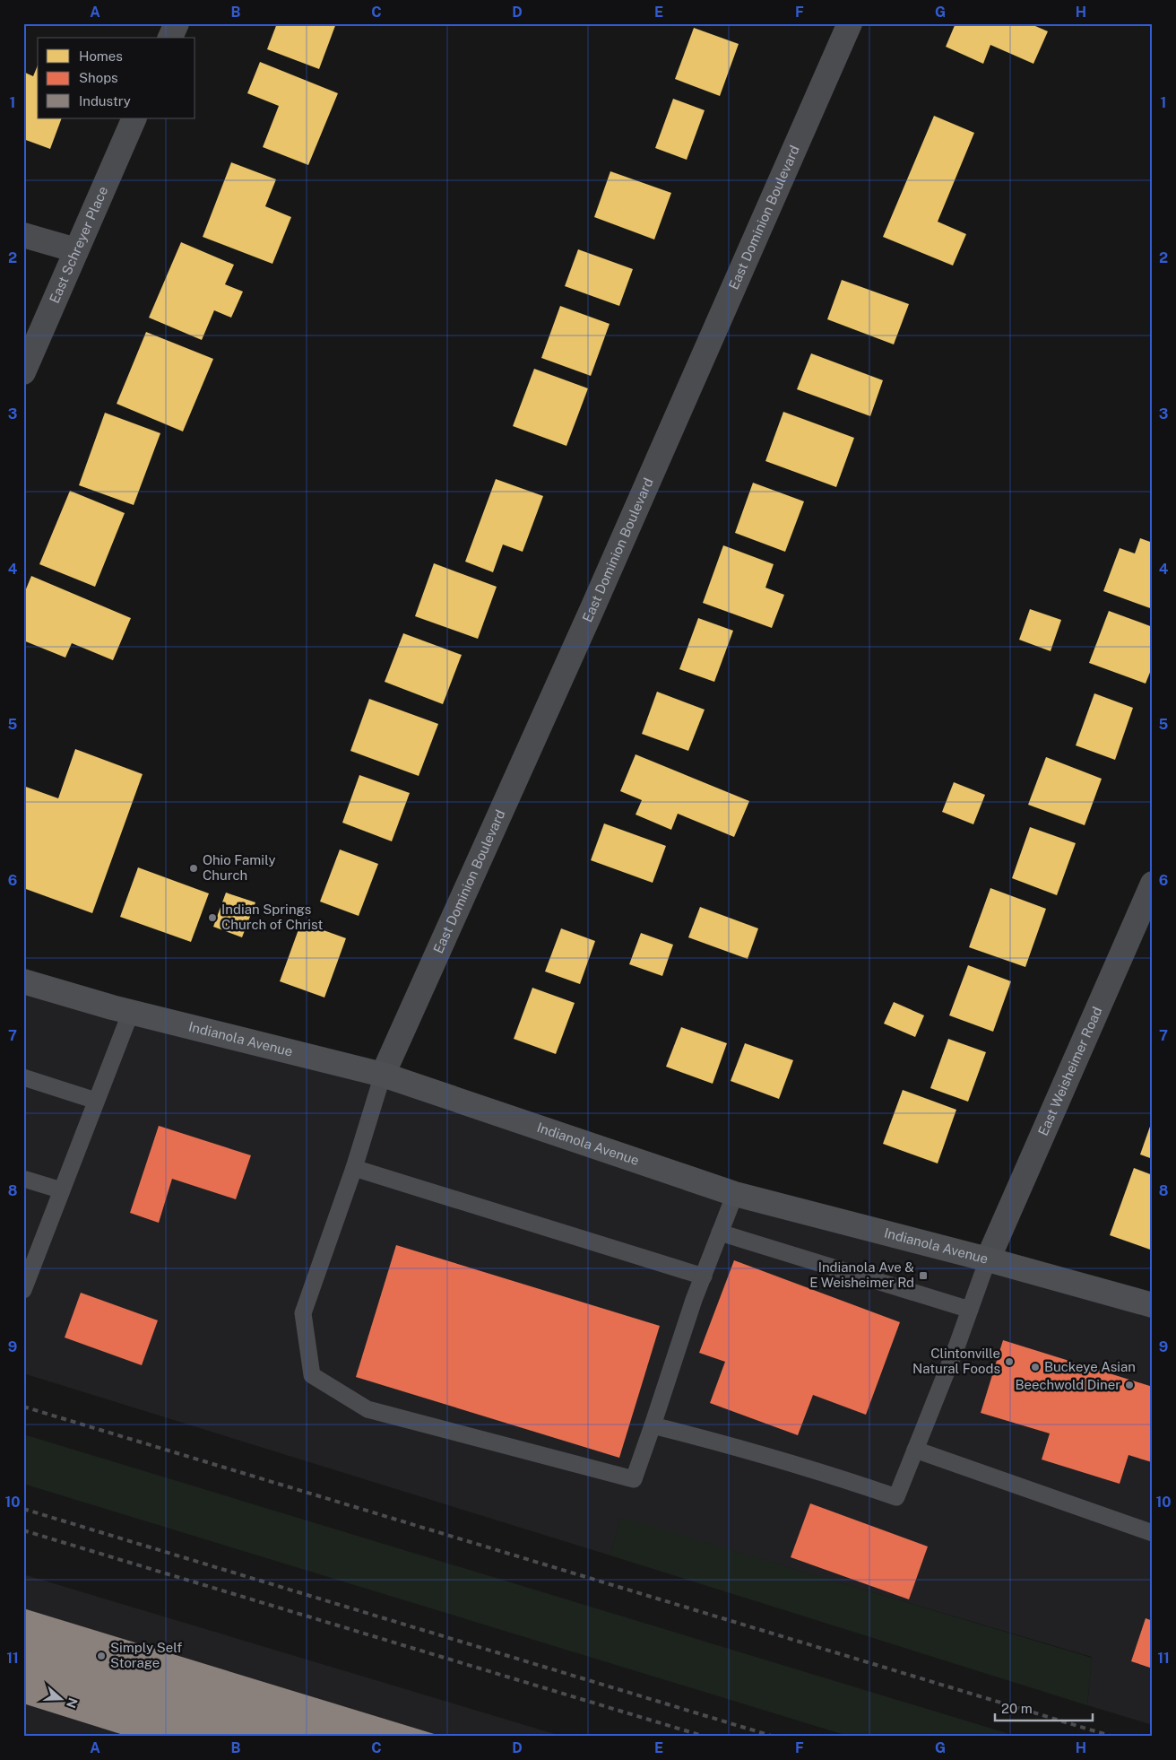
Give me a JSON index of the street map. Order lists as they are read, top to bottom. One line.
{"streets":{"main road":["Indianola Avenue"],"street":["East Dominion Boulevard","East Schreyer Place","East Weisheimer Road"]},"crossings":[["East Dominion Boulevard","Indianola Avenue"],["Indianola Avenue","East Weisheimer Road"]],"places":{"other":["Ohio Family Church","Indian Springs Church of Christ","Clintonville Natural Foods","Buckeye Asian","Beechwold Diner","Simply Self Storage"],"transit":["Indianola Ave & E Weisheimer Rd"]},"legend":["Homes","Shops","Industry"],"scale_bar":"20 m","north":"right","grid":{"columns":["A","B","C","D","E","F","G","H"],"rows":["1","2","3","4","5","6","7","8","9","10","11"]}}
